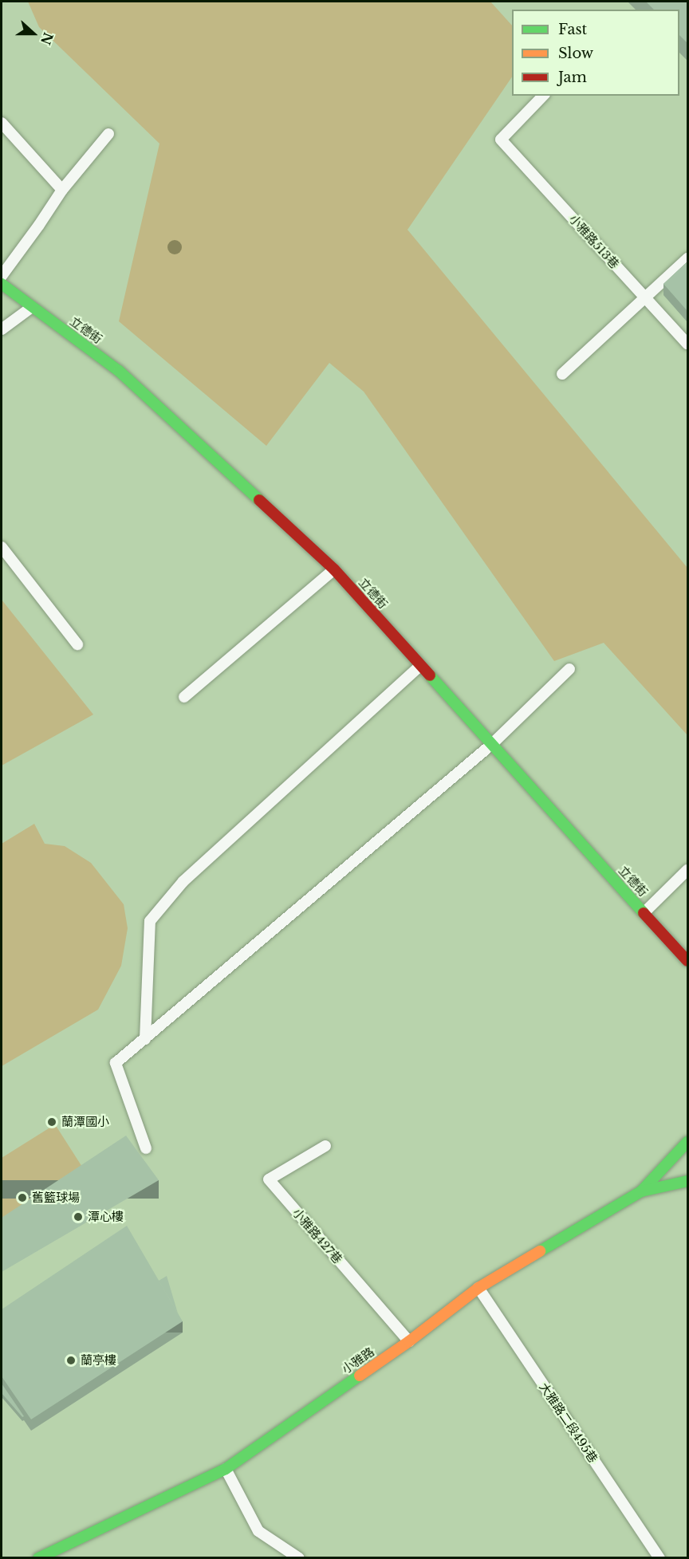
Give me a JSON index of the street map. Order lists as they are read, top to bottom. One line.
{"streets":{"street":["立德街","小雅路"],"lane":["小雅路513巷","小雅路427巷","大雅路二段495巷"]},"crossings":[["小雅路427巷","小雅路"],["小雅路","大雅路二段495巷"]],"places":["蘭潭國小","舊籃球場","潭心樓","蘭亭樓"],"legend":["Fast","Slow","Jam"],"north":"right"}
